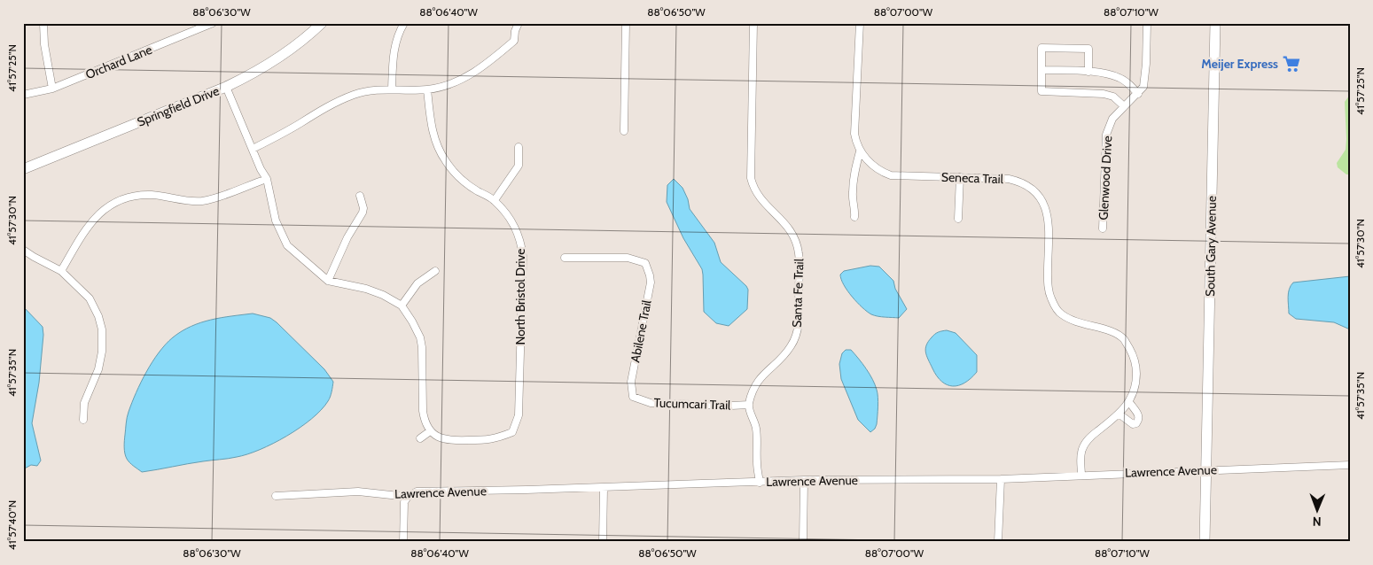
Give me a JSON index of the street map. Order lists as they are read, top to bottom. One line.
{"streets":{"main road":["Springfield Drive","South Gary Avenue"],"street":["Orchard Lane","Seneca Trail","Glenwood Drive","Santa Fe Trail","North Bristol Drive","Abilene Trail","Tucumcari Trail","Lawrence Avenue"]},"crossings":[["Seneca Trail","Lawrence Avenue"],["South Gary Avenue","Lawrence Avenue"],["Santa Fe Trail","Tucumcari Trail"],["Abilene Trail","Tucumcari Trail"]],"places":{"supermarket":["Meijer Express"]},"north":"bottom","coordinates":["88°06'30\"W","88°06'40\"W","88°06'50\"W","88°07'00\"W","88°07'10\"W","41°57'25\"N","41°57'30\"N","41°57'35\"N","41°57'40\"N"]}
